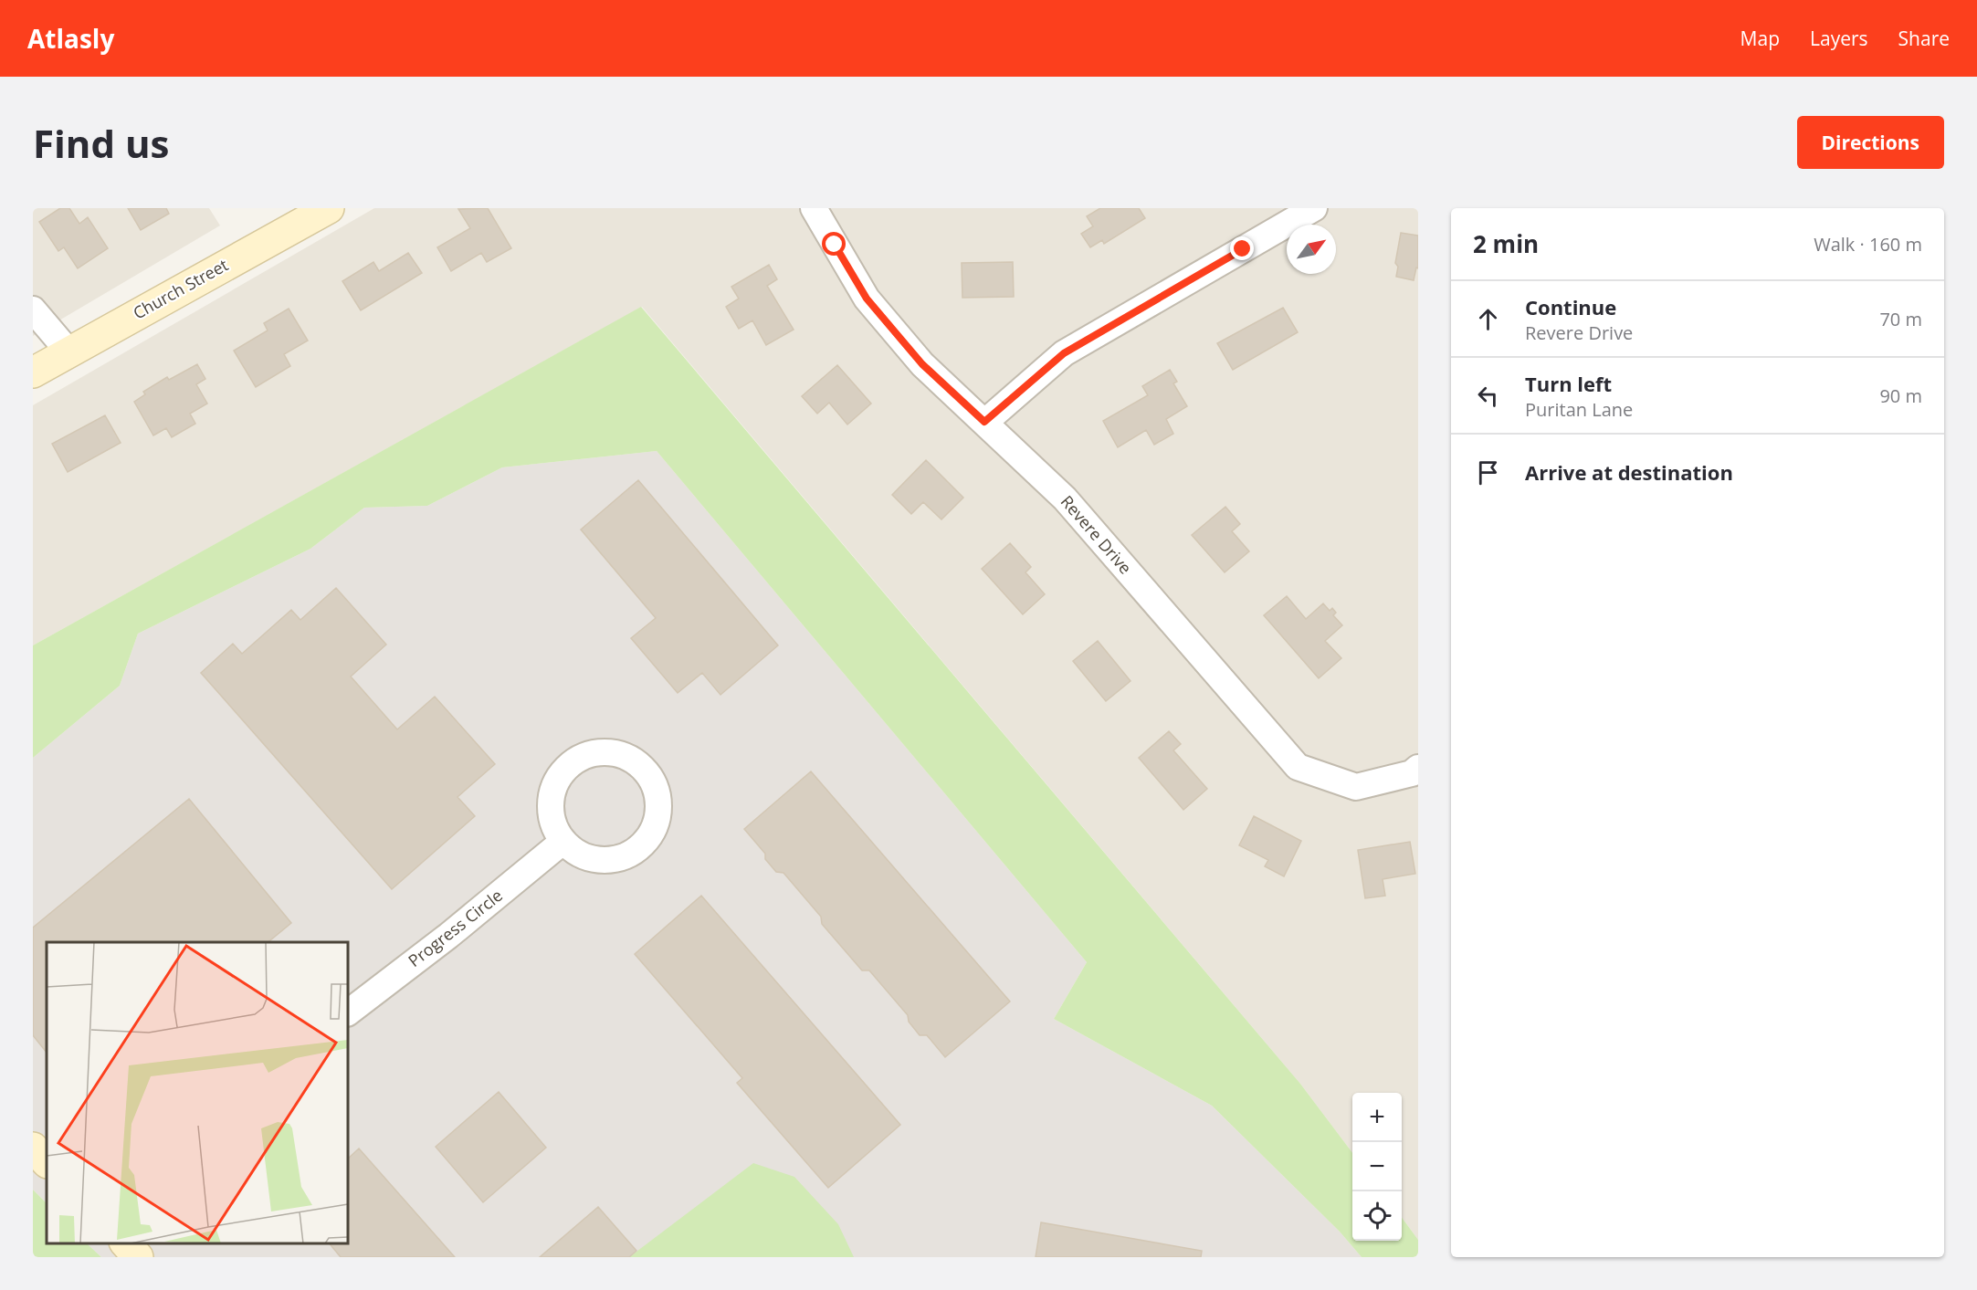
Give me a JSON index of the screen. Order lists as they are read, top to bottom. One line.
{"streets":{"street":["Church Street","Revere Drive","Progress Circle"]},"north":"top right","page":{"header":"Atlasly","nav":["Map","Layers","Share"],"buttons":"Directions","title":"Find us","heading":["2 min","Walk · 160 m"],"list":[["Continue","Revere Drive","70 m"],["Turn left","Puritan Lane","90 m"],"Arrive at destination"],"map_buttons":["+","−"]}}
